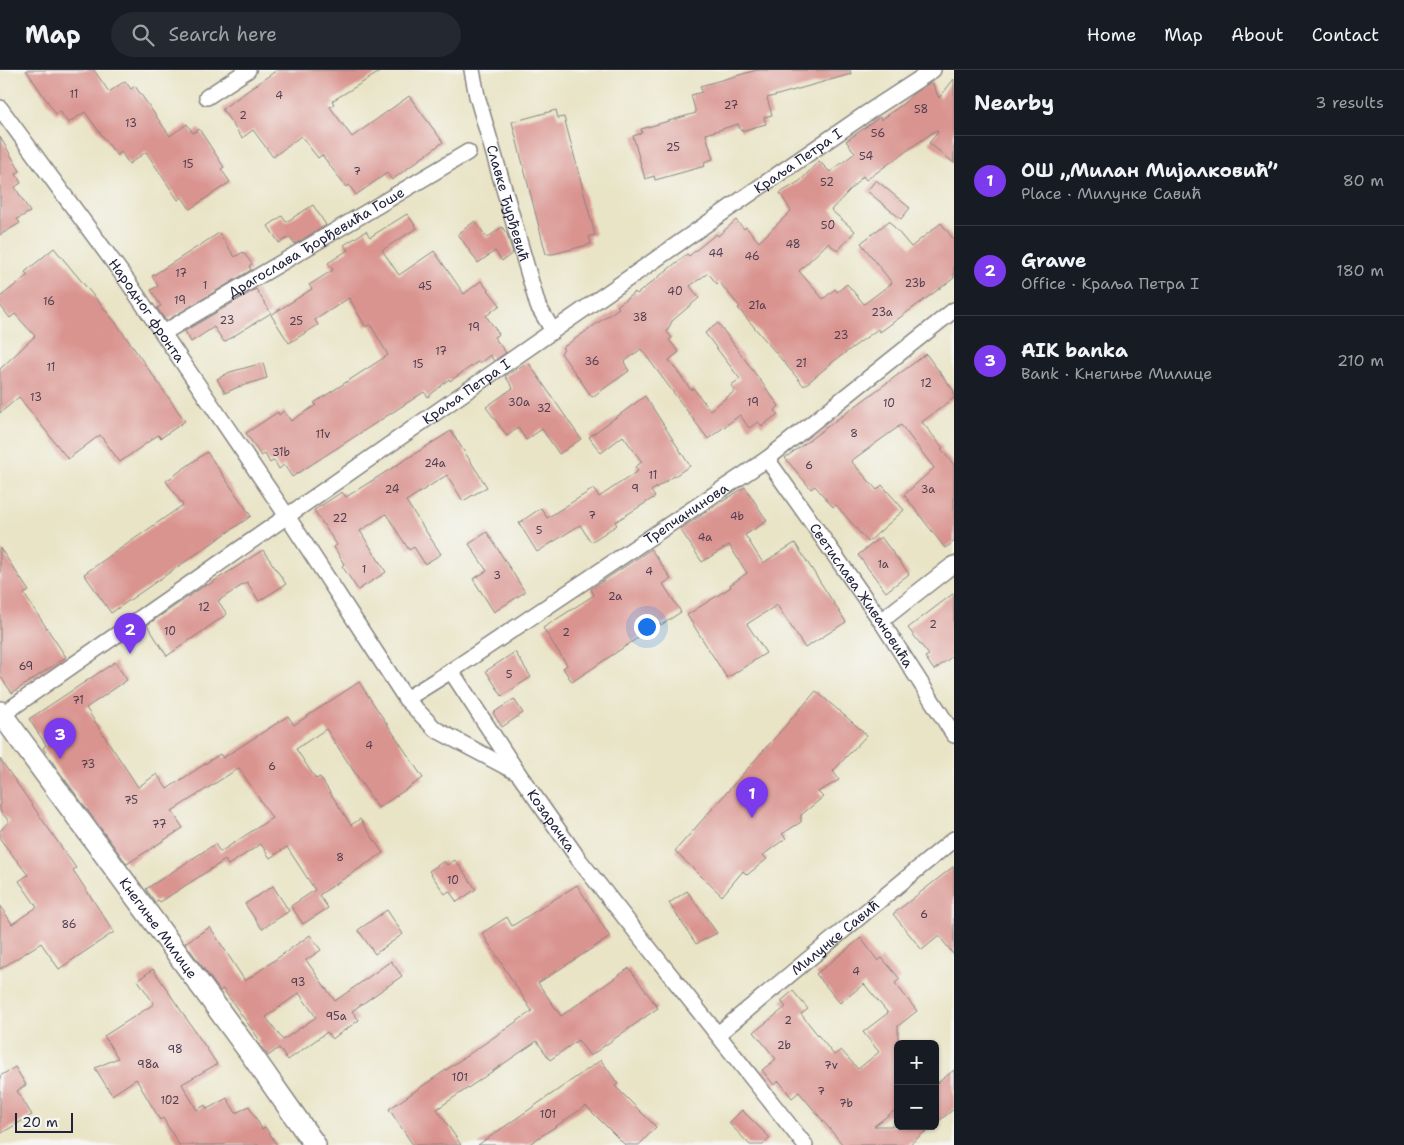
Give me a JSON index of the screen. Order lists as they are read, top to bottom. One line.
{"streets":{"street":["Краља Петра I","Славке Ђурђевић","Драгослава Ђорђевића Гоше","Народног фронта","Трепчанинова","Светислава Живановића","Козарачка","Кнегиње Милице","Милунке Савић"]},"crossings":[["Краља Петра I","Славке Ђурђевић"],["Краља Петра I","Народног фронта"],["Краља Петра I","Козарачка"],["Краља Петра I","Кнегиње Милице"],["Драгослава Ђорђевића Гоше","Народног фронта"],["Народног фронта","Козарачка"],["Трепчанинова","Светислава Живановића"],["Трепчанинова","Козарачка"],["Козарачка","Милунке Савић"]],"house_numbers":["11","4","27","58","2","13","56","25","54","15","7","52","50","48","44","46","17","23b","1","45","40","19","16","21a","23a","38","23","25","19","23","17","36","21","15","11","12","13","30a","19","10","32","8","11v","31b","24a","6","11","9","24","3a","7","4b","22","5","4a","1a","1","4","3","2a","12","2","10","2","69","5","71","4","73","6","75","77","8","10","6","86","4","93","95a","2","2b","98","98a","7v","101","7","102","7b","101"],"scale_bar":"20 m","page":{"header":"Map","search":"Search here","nav":["Home","Map","About","Contact"],"heading":["Nearby","3 results"],"list":[{"mark":"1","name":"ОШ „Милан Мијалковић”","note":"Place · Милунке Савић","value":"80 m"},{"mark":"2","name":"Grawe","note":"Office · Краља Петра I","value":"180 m"},{"mark":"3","name":"AIK banka","note":"Bank · Кнегиње Милице","value":"210 m"}],"pins":["2","3","1"],"map_buttons":["+","−"],"scale":"20 m"}}
